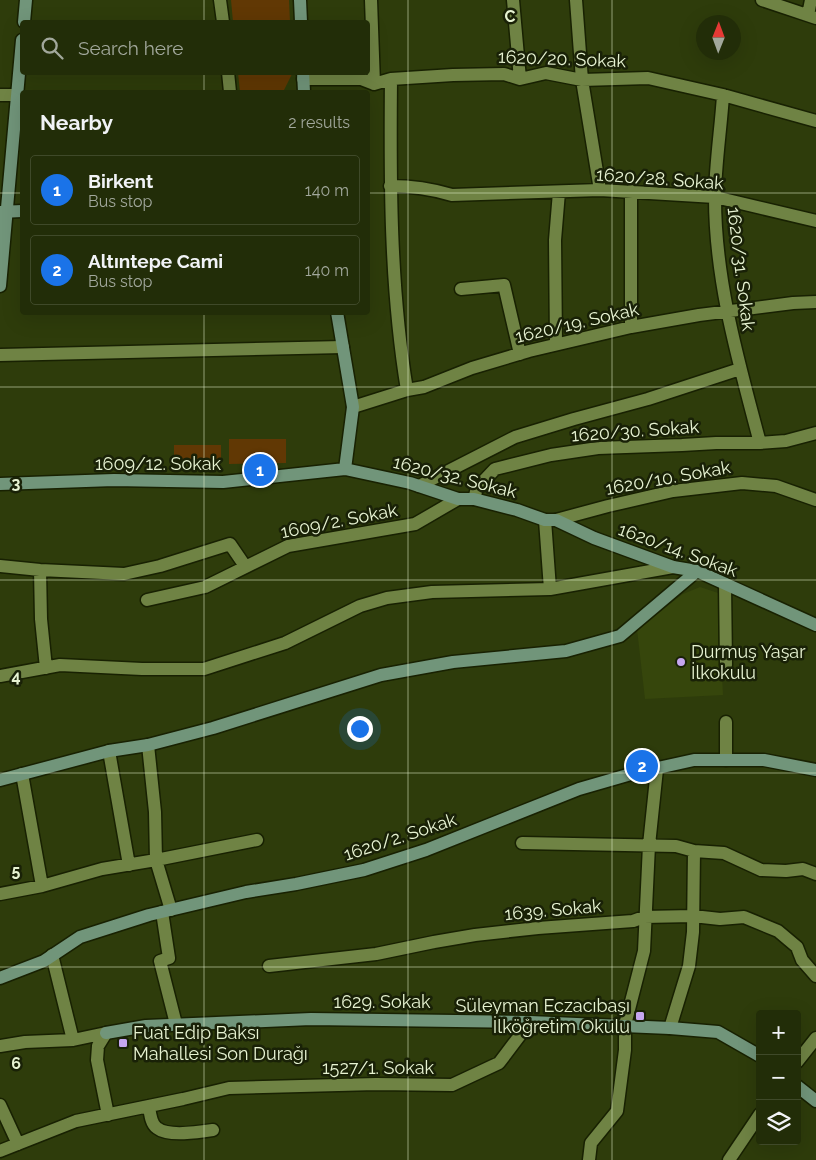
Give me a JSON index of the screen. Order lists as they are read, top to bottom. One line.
{"streets":{"main road":["1609/12. Sokak","1620/32. Sokak","1620/14. Sokak","1620/2. Sokak","1629. Sokak"],"street":["1620/20. Sokak","1620/28. Sokak","1620/31. Sokak","1620/19. Sokak","1620/30. Sokak","1620/10. Sokak","1609/2. Sokak","1639. Sokak","1527/1. Sokak"]},"crossings":[["1620/20. Sokak","1620/31. Sokak"],["1620/28. Sokak","1620/31. Sokak"],["1620/31. Sokak","1620/19. Sokak"],["1620/31. Sokak","1620/30. Sokak"],["1620/30. Sokak","1620/32. Sokak"],["1609/12. Sokak","1620/32. Sokak"],["1620/32. Sokak","1620/10. Sokak"],["1620/32. Sokak","1609/2. Sokak"],["1620/32. Sokak","1620/14. Sokak"],["1620/10. Sokak","1620/14. Sokak"],["1629. Sokak","1527/1. Sokak"]],"places":{"other":["Durmuş Yaşar İlkokulu"],"transit":["Süleyman Eczacıbaşı İlköğretim Okulu","Fuat Edip Baksı Mahallesi Son Durağı"]},"north":"top","page":{"search":"Search here","heading":["Nearby","2 results"],"list":[{"mark":"1","name":"Birkent","note":"Bus stop","value":"140 m"},{"mark":"2","name":"Altıntepe Cami","note":"Bus stop","value":"140 m"}],"pins":["1","2"],"map_buttons":["+","−"]},"grid":{"columns":["C"],"rows":["3","4","5","6"]}}
